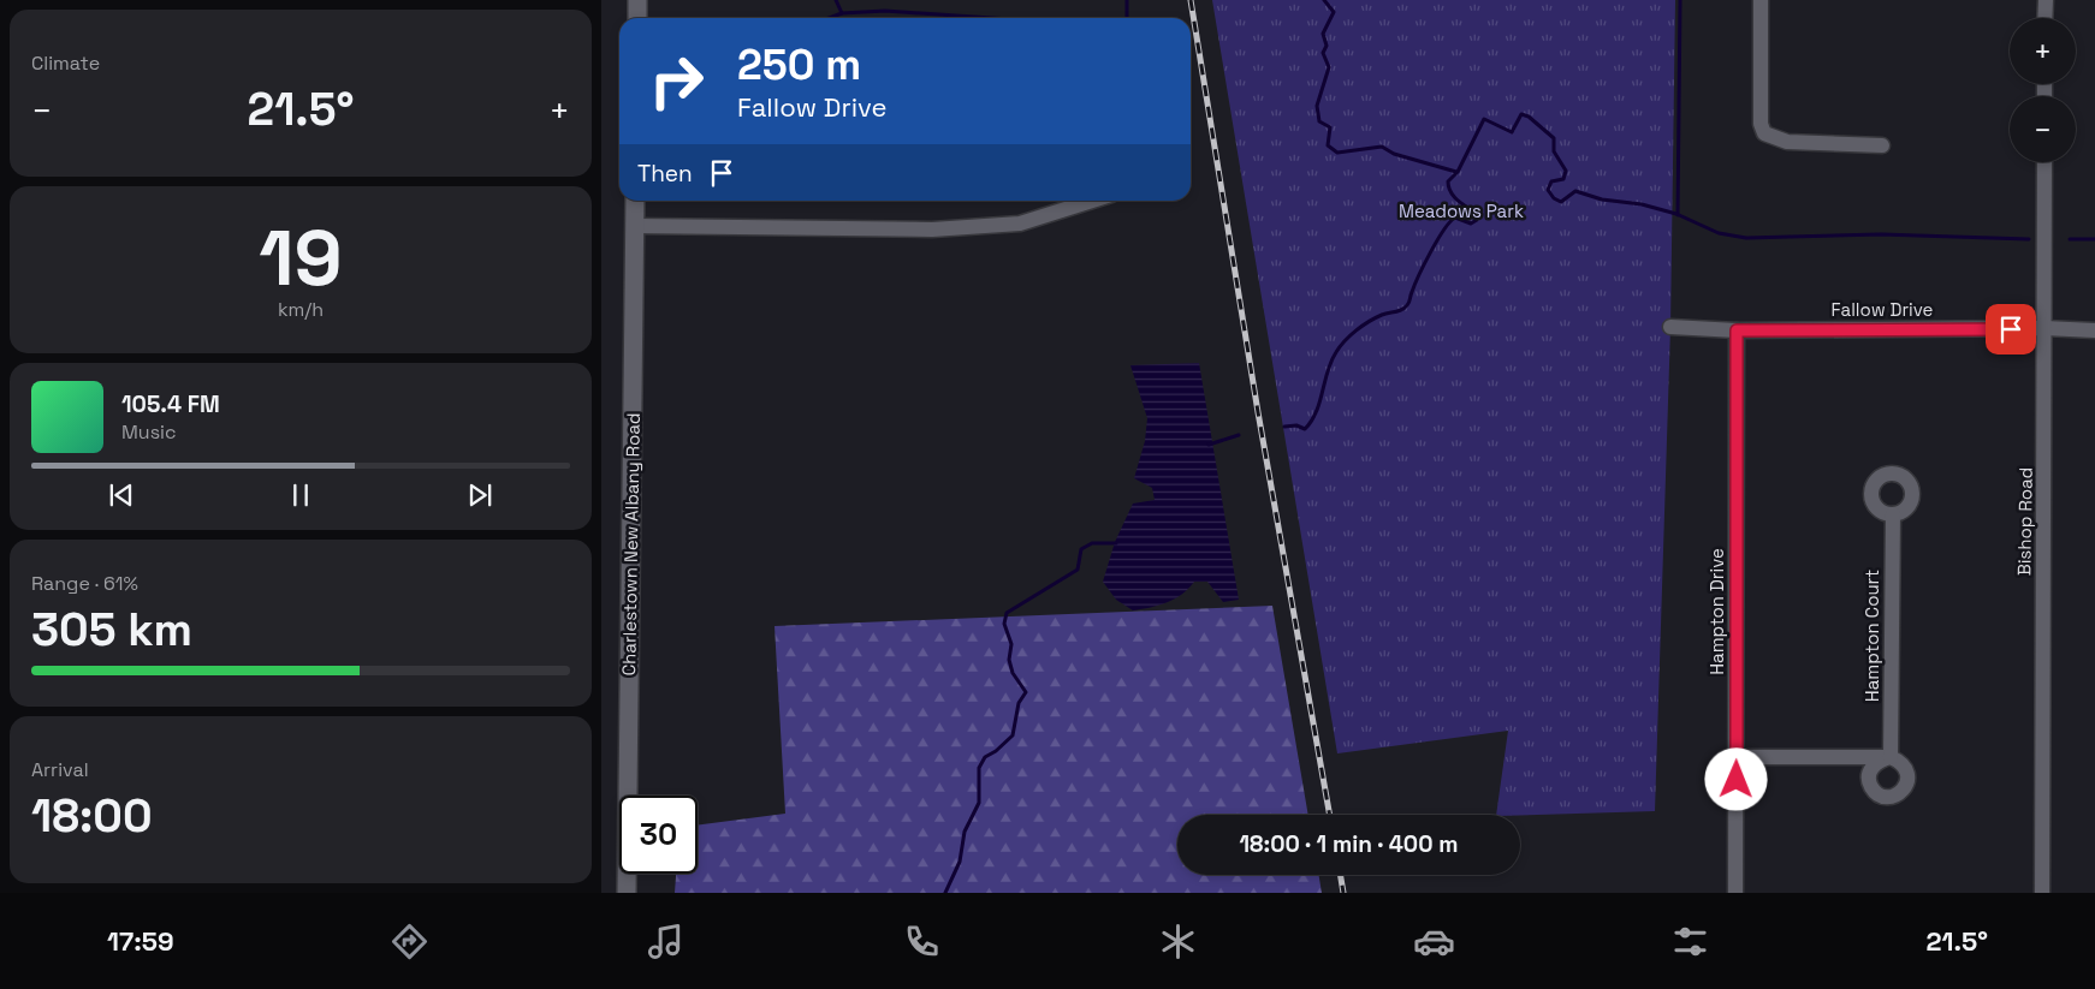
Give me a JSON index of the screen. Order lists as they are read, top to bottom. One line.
{"streets":{"main road":["Charlestown New Albany Road"],"street":["Fallow Drive","Bishop Road","Hampton Drive","Hampton Court"]},"crossings":[["Fallow Drive","Bishop Road"],["Fallow Drive","Hampton Drive"],["Hampton Drive","Hampton Court"]],"parks":["Meadows Park"],"page":{"tile":["Climate",["19","km/h"],["Range · 61%","305 km"],["Arrival","18:00"]],"map_buttons":["+","−"],"turn":["250 m","Fallow Drive"],"heat":["−","21.5°","+"],"then":"Then","song":["105.4 FM","Music"],"limit":"30","trip":"18:00 · 1 min · 400 m","tabs":["17:59","21.5°"]}}
